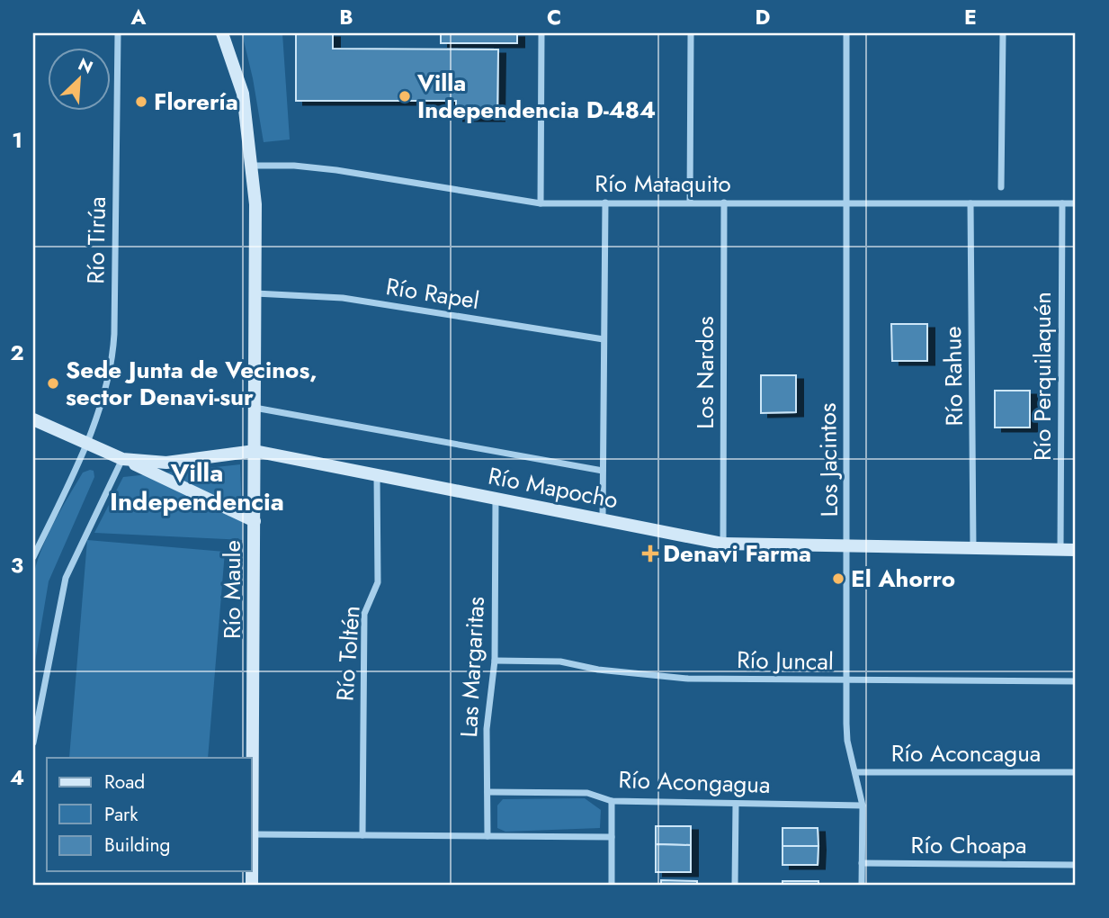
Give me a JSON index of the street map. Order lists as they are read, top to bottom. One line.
{"streets":{"street":["Río Mataquito","Río Tirúa","Río Rapel","Los Nardos","Río Rahue","Río Perquilaquén","Los Jacintos","Río Mapocho","Río Maule","Río Toltén","Río Juncal","Las Margaritas","Río Aconcagua","Río Acongagua","Río Choapa"]},"crossings":[["Río Mataquito","Los Nardos"],["Río Mataquito","Río Rahue"],["Río Mataquito","Río Perquilaquén"],["Río Mataquito","Los Jacintos"],["Río Mataquito","Río Maule"],["Río Tirúa","Río Mapocho"],["Río Rapel","Río Maule"],["Los Nardos","Río Mapocho"],["Río Rahue","Río Mapocho"],["Río Perquilaquén","Río Mapocho"],["Los Jacintos","Río Mapocho"],["Los Jacintos","Río Juncal"],["Los Jacintos","Río Aconcagua"],["Los Jacintos","Río Acongagua"],["Los Jacintos","Río Choapa"],["Río Mapocho","Río Maule"],["Río Mapocho","Río Toltén"],["Río Mapocho","Las Margaritas"],["Río Juncal","Las Margaritas"],["Las Margaritas","Río Acongagua"]],"districts":["Villa Independencia"],"places":{"other":["Villa Independencia D-484","Florería","Sede Junta de Vecinos, sector Denavi-sur","El Ahorro"],"health":["Denavi Farma"]},"legend":["Road","Park","Building"],"north":"top right","grid":{"columns":["A","B","C","D","E"],"rows":["1","2","3","4"]}}
